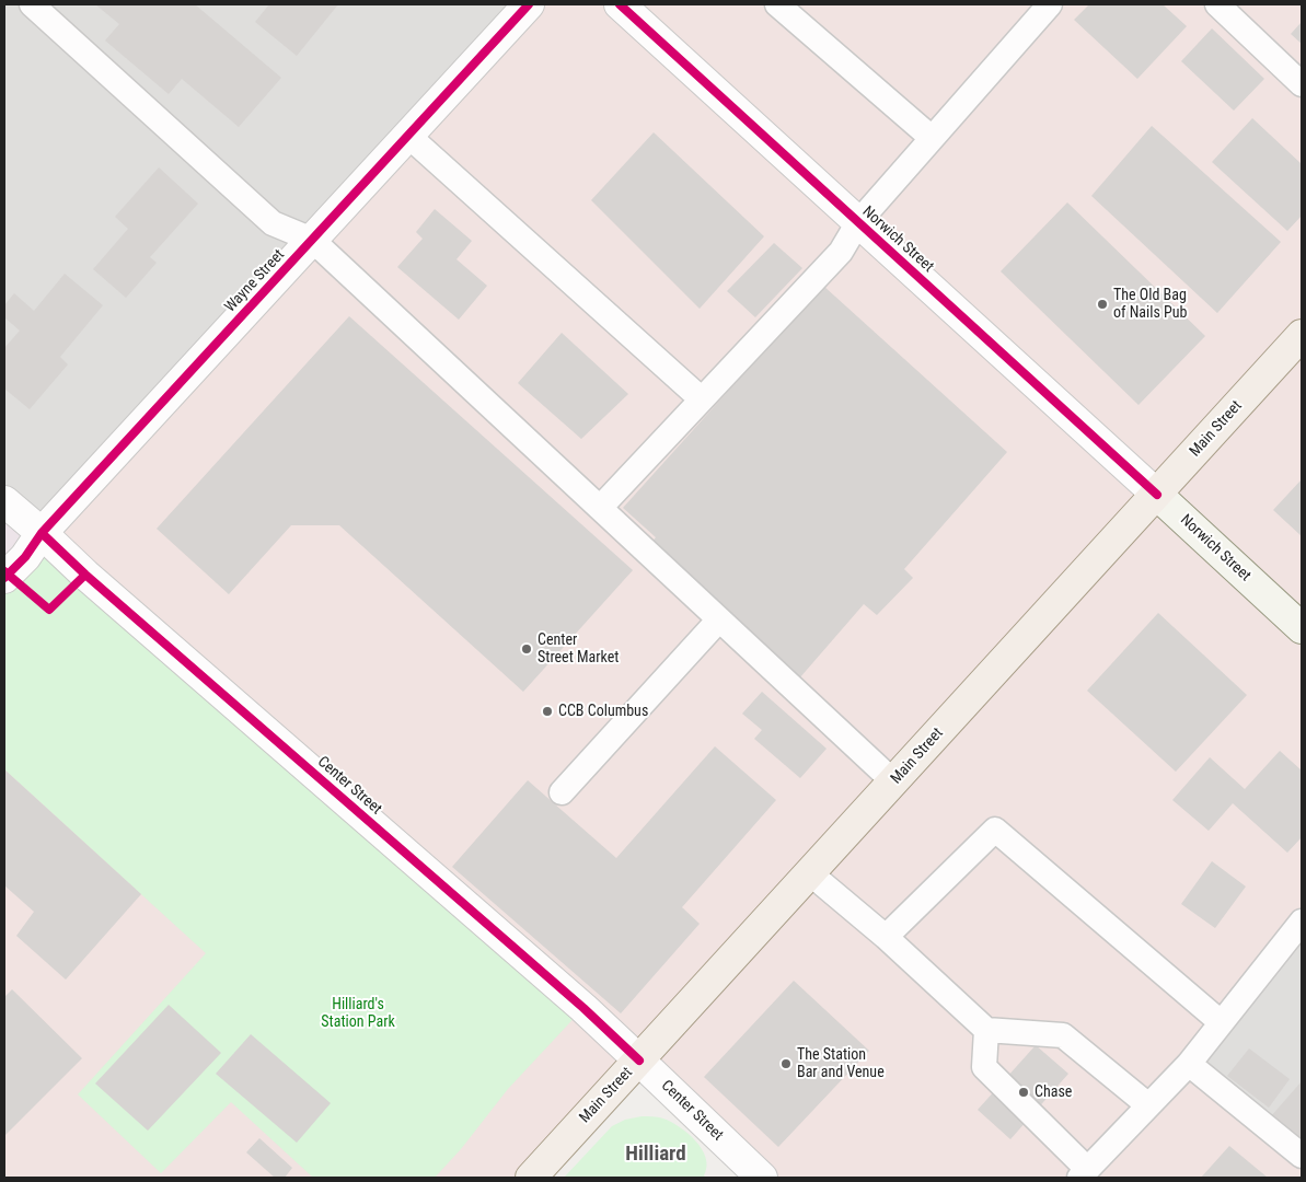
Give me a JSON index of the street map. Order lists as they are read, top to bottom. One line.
{"streets":{"main road":["Norwich Street","Main Street"],"street":["Wayne Street","Center Street"]},"crossings":[["Norwich Street","Main Street"],["Wayne Street","Center Street"],["Main Street","Center Street"]],"districts":["Hilliard"],"parks":["Hilliard's Station Park"],"places":["The Old Bag of Nails Pub","Center Street Market","CCB Columbus","The Station Bar and Venue","Chase"]}
